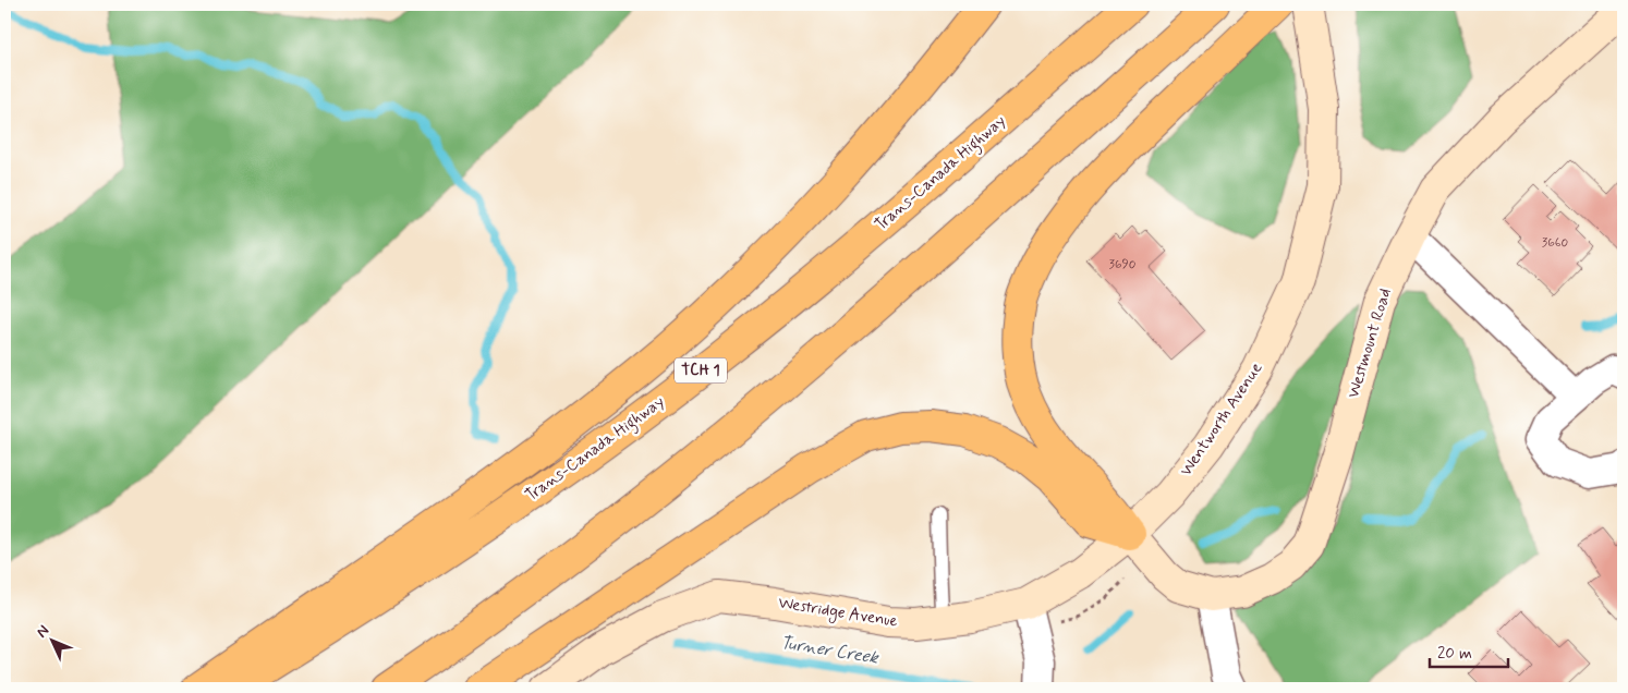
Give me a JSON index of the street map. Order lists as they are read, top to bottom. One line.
{"streets":{"highway":["Trans-Canada Highway","TCH 1"],"street":["Westmount Road","Wentworth Avenue","Westridge Avenue"]},"crossings":[["Westmount Road","Wentworth Avenue"],["Westmount Road","Westridge Avenue"],["Wentworth Avenue","Westridge Avenue"]],"water":["Turner Creek"],"house_numbers":["3660","3690"],"scale_bar":"20 m","north":"top left"}
